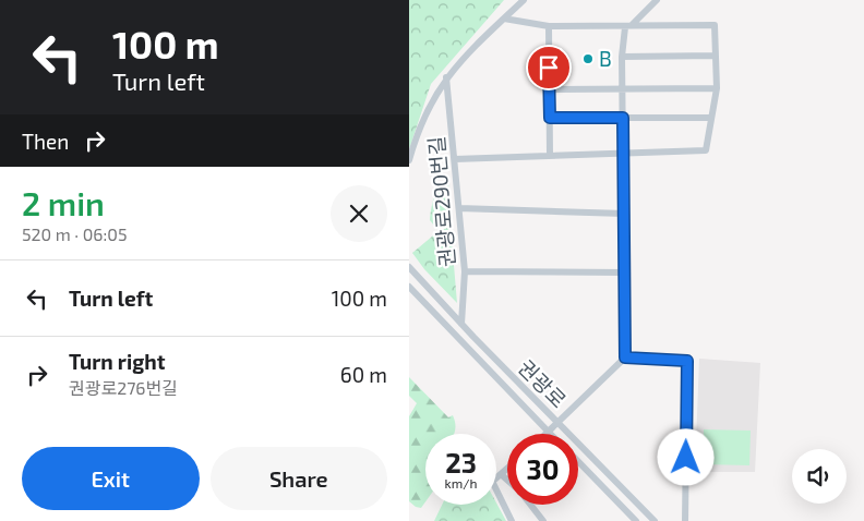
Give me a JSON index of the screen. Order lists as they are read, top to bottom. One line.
{"streets":{"street":["권광로290번길","권광로"]},"crossings":[["권광로290번길","권광로"]],"places":["B"],"page":{"turn":["100 m","Turn left"],"then":"Then","heading":["2 min","520 m · 06:05"],"list":[{"name":"Turn left","value":"100 m"},{"name":"Turn right","note":"권광로276번길","value":"60 m"}],"speed":"23 km/h","limit":"30","buttons":["Exit","Share"]}}
